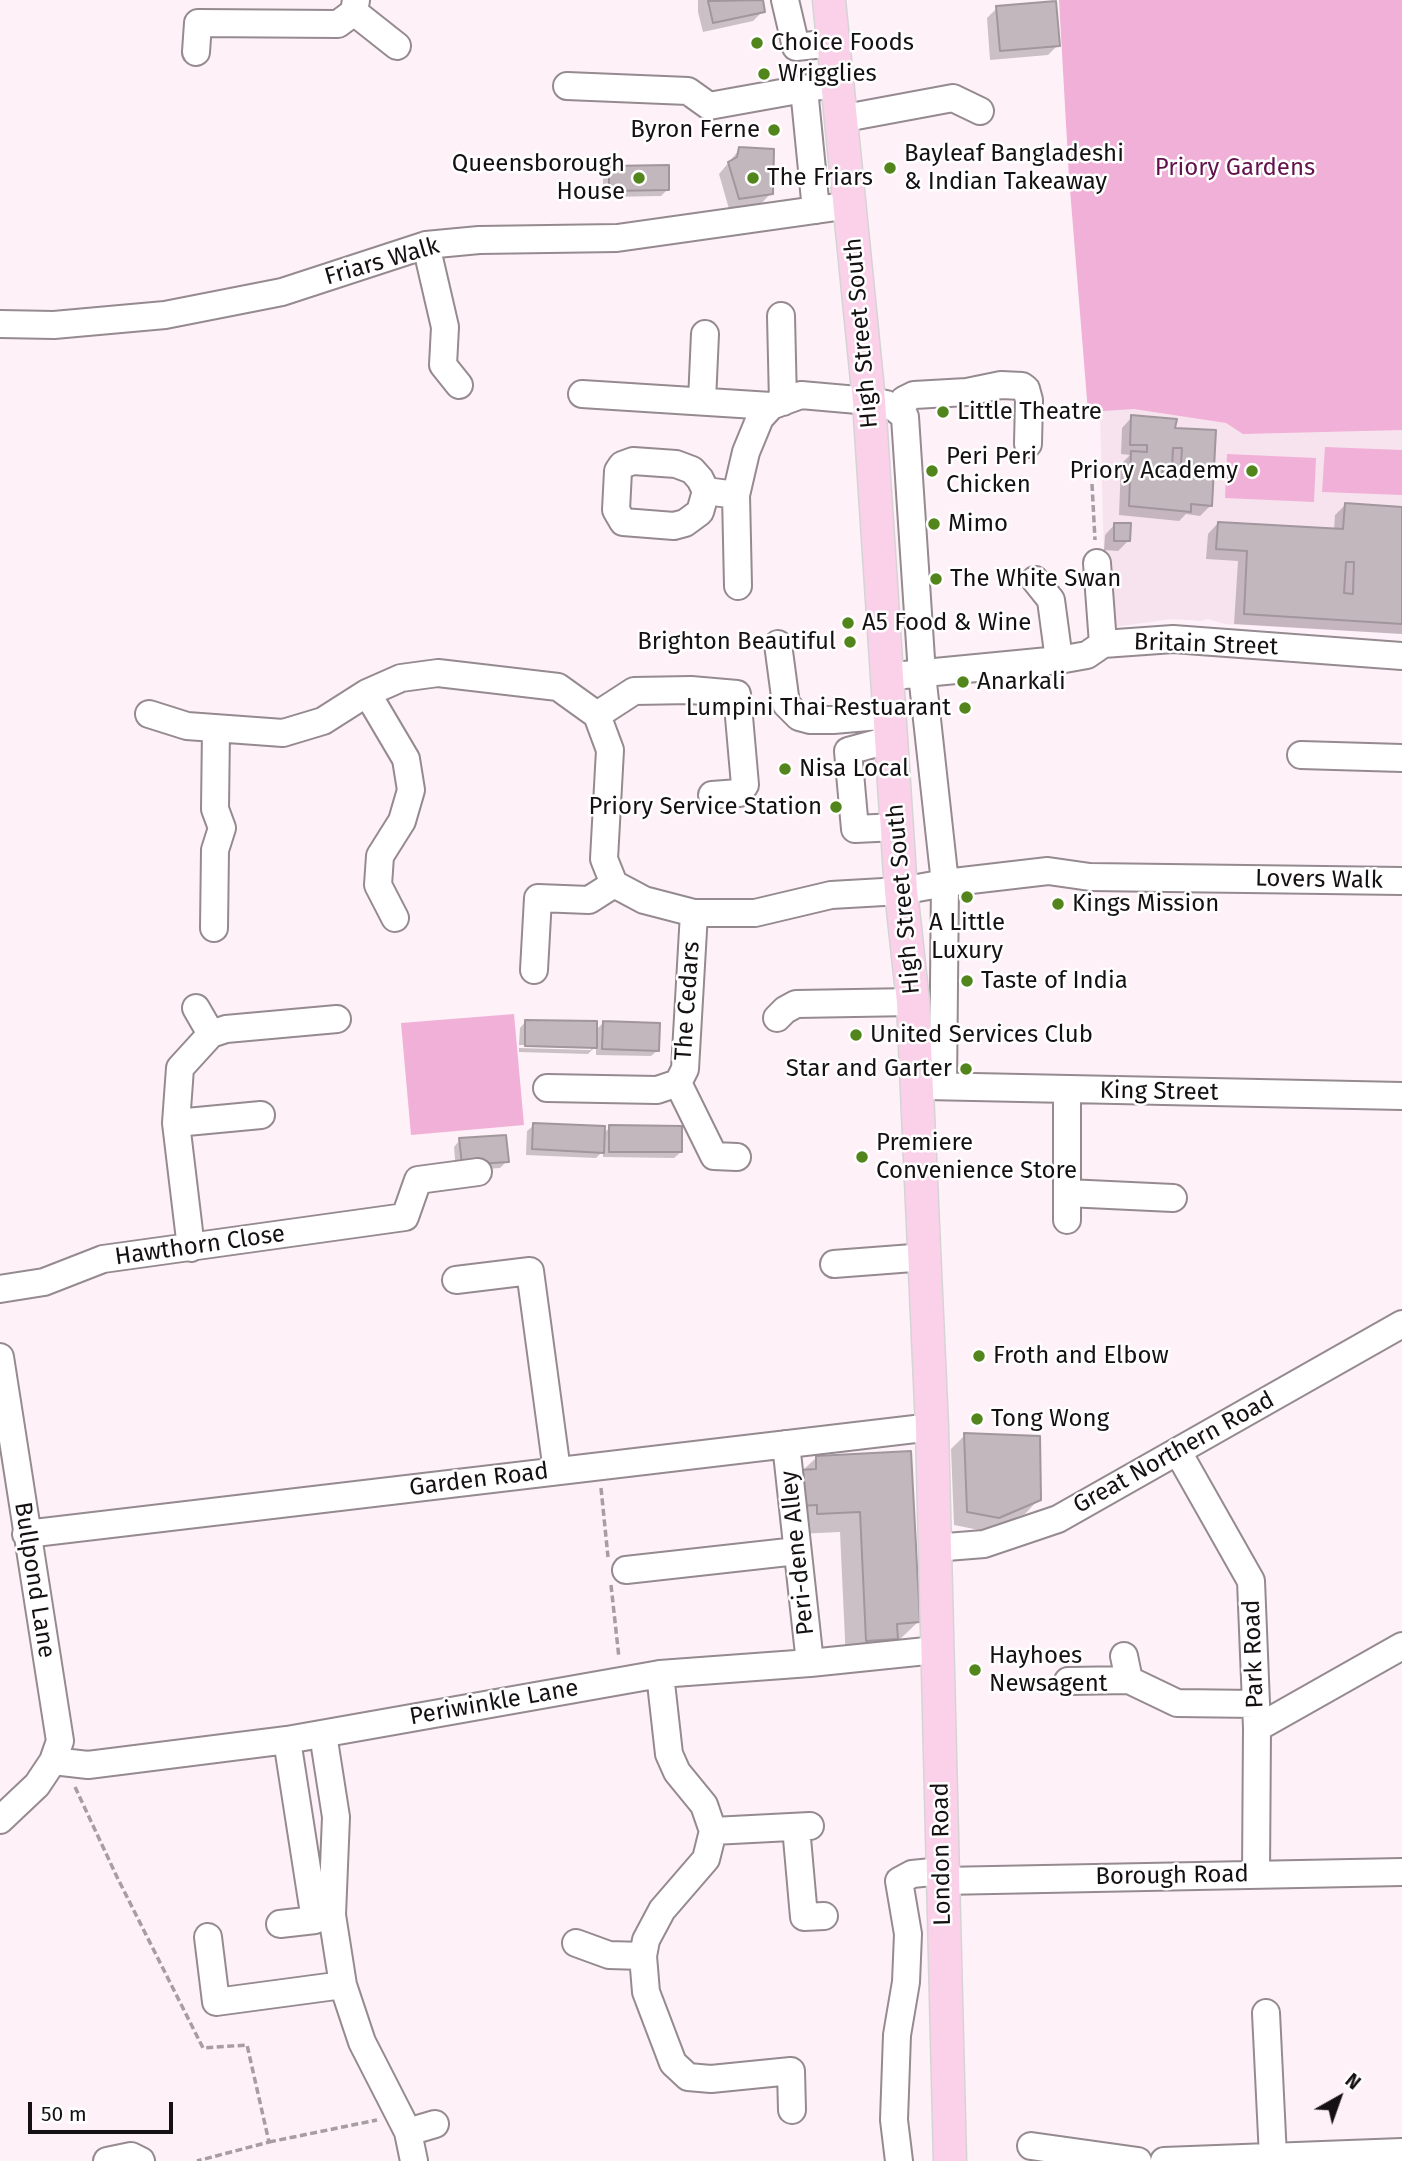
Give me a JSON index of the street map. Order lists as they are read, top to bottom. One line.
{"streets":{"main road":["High Street South","London Road"],"street":["Friars Walk","Britain Street","Lovers Walk","The Cedars","King Street","Hawthorn Close","Great Northern Road","Garden Road","Peri-dene Alley","Bullpond Lane","Park Road","Periwinkle Lane","Borough Road"]},"crossings":[["Friars Walk","High Street South"],["High Street South","Britain Street"],["High Street South","Lovers Walk"],["High Street South","King Street"],["High Street South","Great Northern Road"],["High Street South","Garden Road"],["High Street South","London Road"],["Lovers Walk","The Cedars"],["Great Northern Road","Park Road"],["Great Northern Road","London Road"],["Garden Road","Peri-dene Alley"],["Garden Road","Bullpond Lane"],["Peri-dene Alley","Periwinkle Lane"],["Bullpond Lane","Periwinkle Lane"],["Park Road","Borough Road"],["Periwinkle Lane","London Road"],["London Road","Borough Road"]],"parks":["Priory Gardens"],"places":["Choice Foods","Wrigglies","Byron Ferne","Bayleaf Bangladeshi & Indian Takeaway","Queensborough House","The Friars","Little Theatre","Peri Peri Chicken","Priory Academy","Mimo","The White Swan","A5 Food & Wine","Brighton Beautiful","Anarkali","Lumpini Thai Restuarant","Nisa Local","Priory Service Station","A Little Luxury","Kings Mission","Taste of India","United Services Club","Star and Garter","Premiere Convenience Store","Froth and Elbow","Tong Wong","Hayhoes Newsagent"],"scale_bar":"50 m","north":"top right"}
